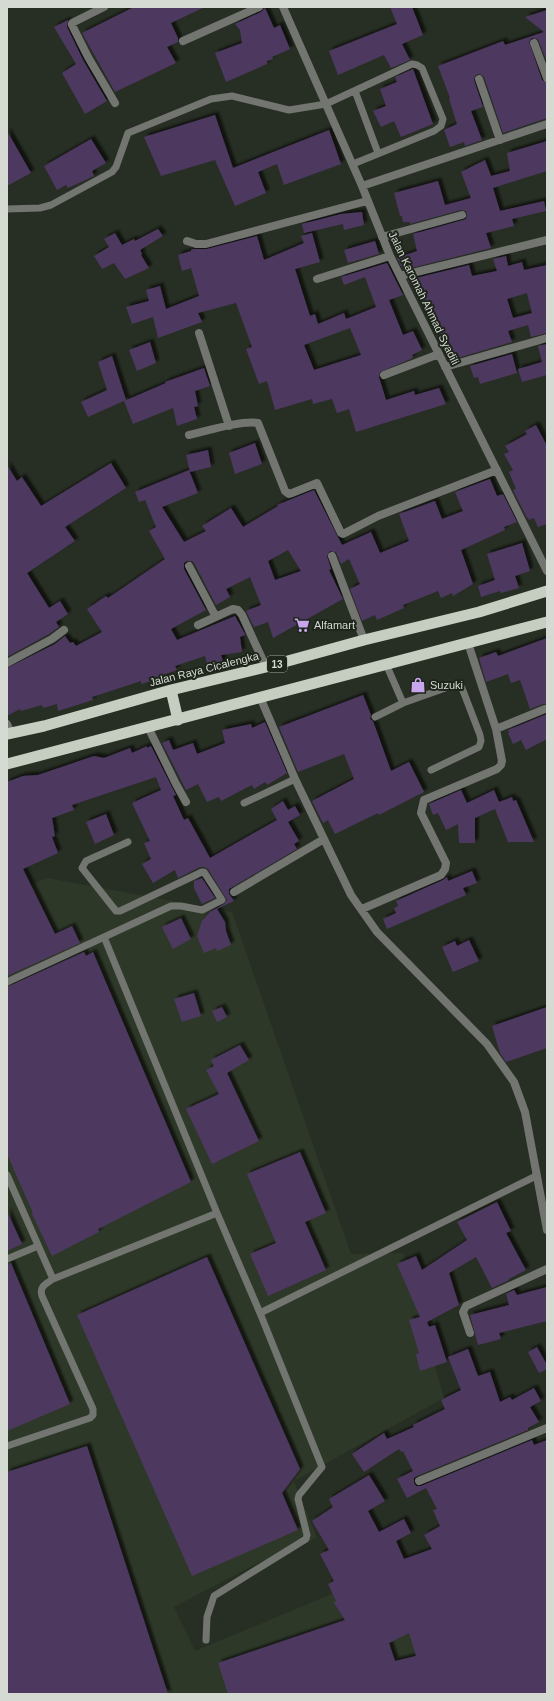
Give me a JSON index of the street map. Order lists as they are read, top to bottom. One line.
{"streets":{"highway":["13","Jalan Raya Cicalengka"],"street":["Jalan Karomah Ahmad Syadili"]},"places":{"supermarket":["Alfamart"],"shop":["Suzuki"]}}
